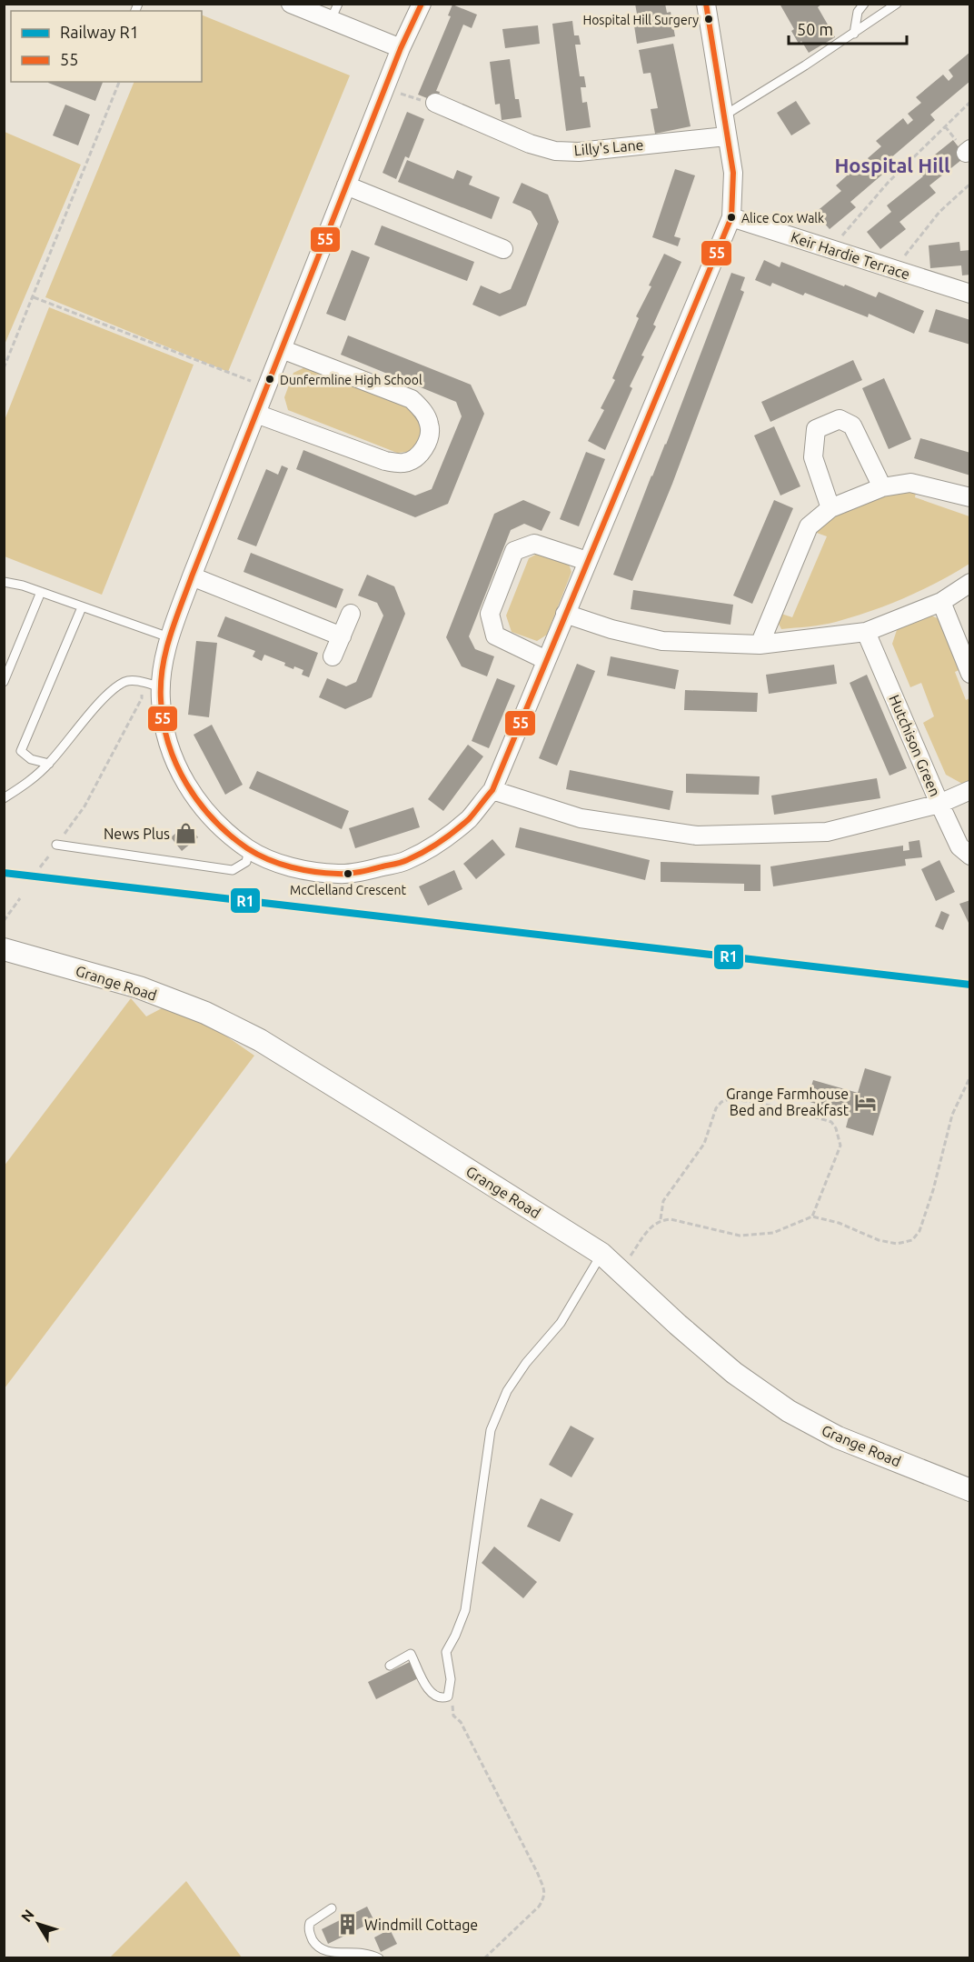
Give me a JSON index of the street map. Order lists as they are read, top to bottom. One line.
{"streets":{"street":["Lilly's Lane","Keir Hardie Terrace","Hutchison Green","Grange Road"]},"districts":["Hospital Hill"],"places":{"other":["Hospital Hill Surgery","Alice Cox Walk","Dunfermline High School","McClelland Crescent"],"shop":["News Plus"],"hotel":["Grange Farmhouse Bed and Breakfast"],"building":["Windmill Cottage"]},"lines":["transit line 55","rail line R1"],"legend":["Railway R1","55"],"scale_bar":"50 m","north":"top left"}
